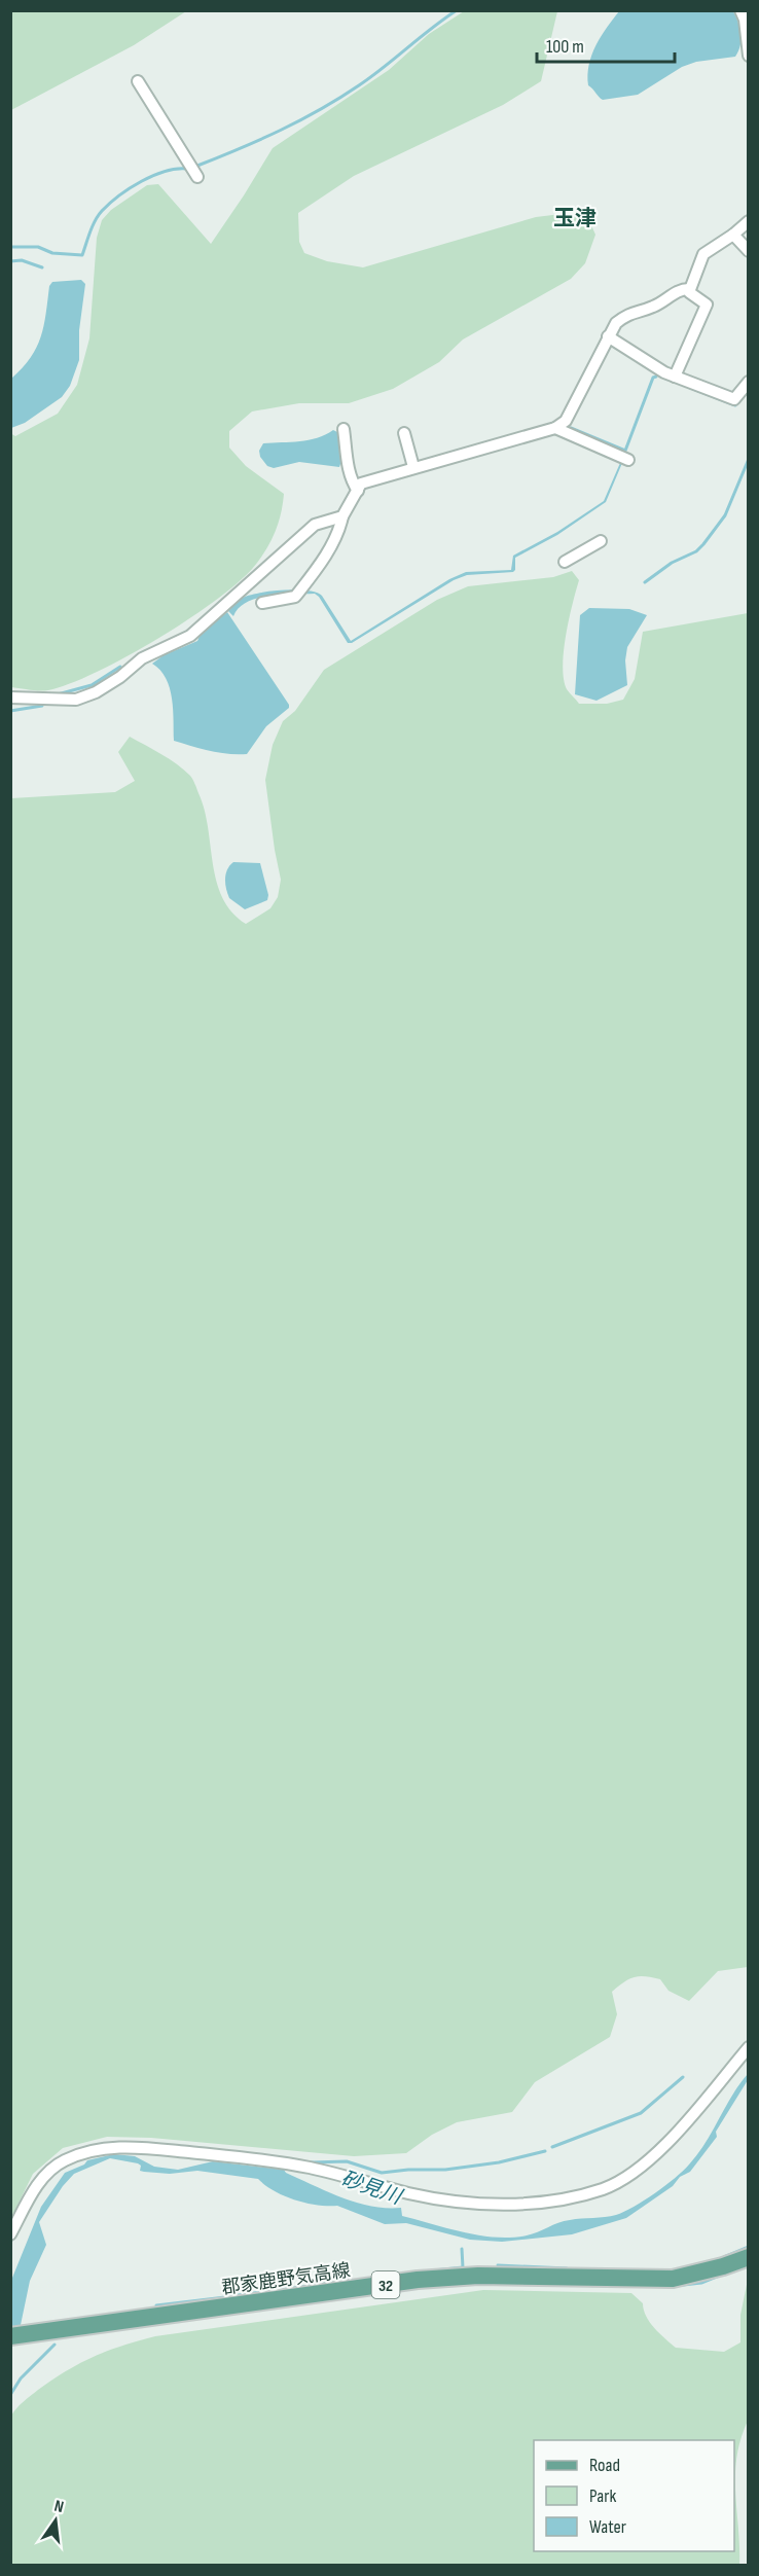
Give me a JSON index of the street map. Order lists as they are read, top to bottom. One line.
{"streets":{"main road":["郡家鹿野気高線","32"]},"districts":["玉津"],"water":["砂見川"],"legend":["Road","Park","Water"],"scale_bar":"100 m","north":"top"}
